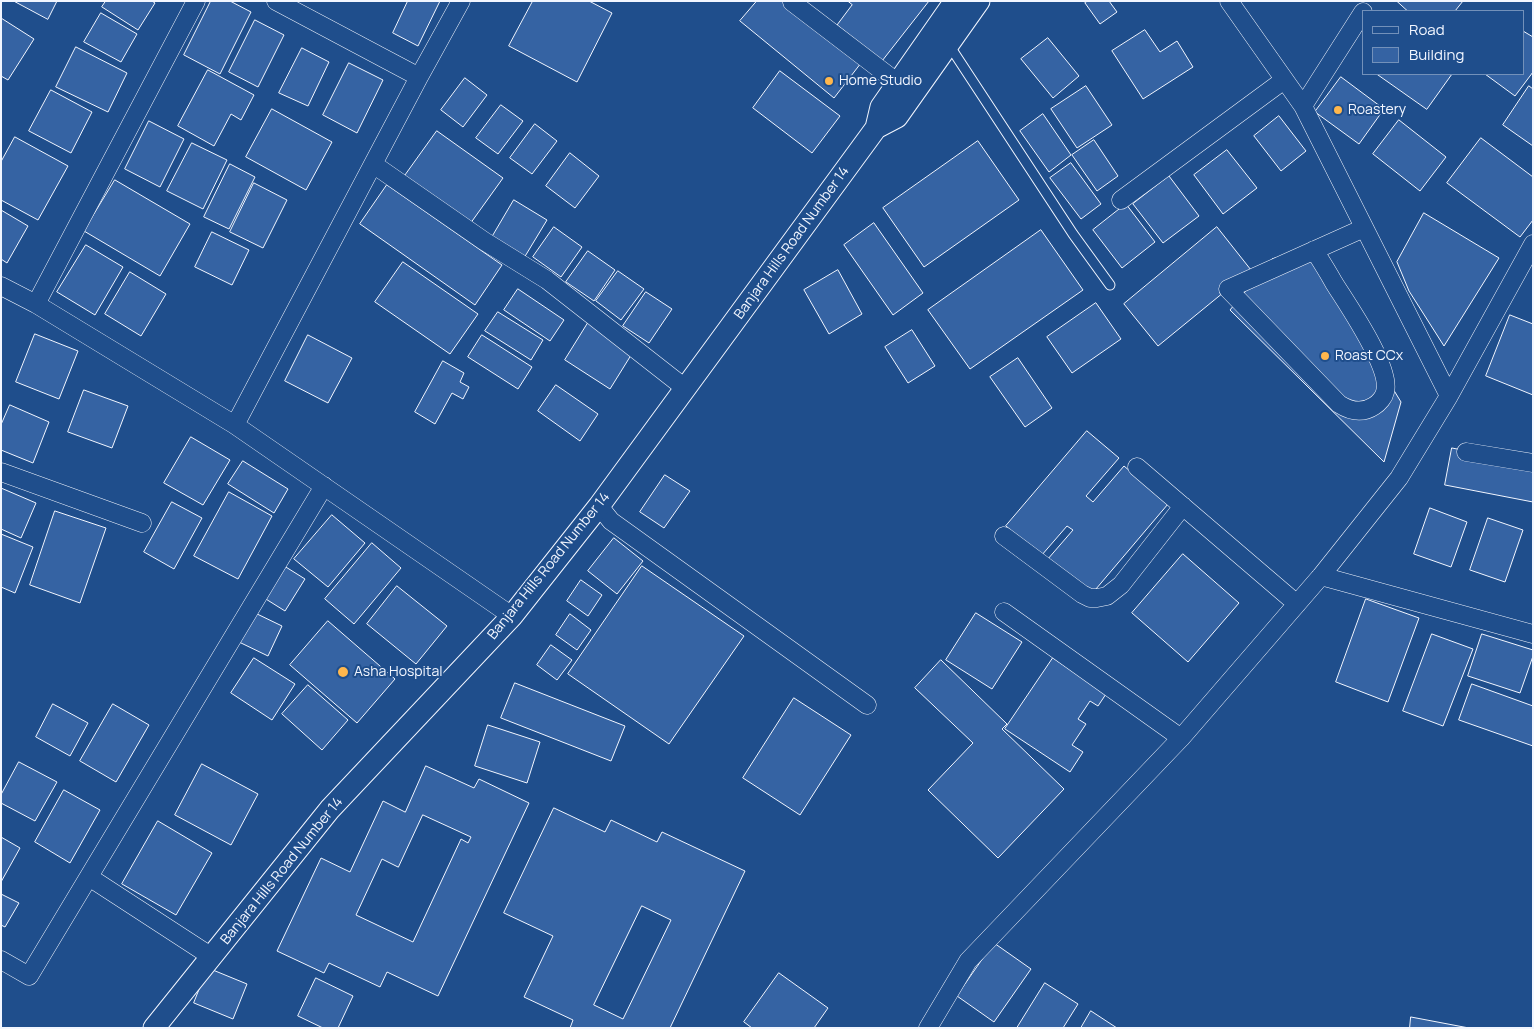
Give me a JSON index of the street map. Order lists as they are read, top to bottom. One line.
{"streets":{"street":["Banjara Hills Road Number 14"]},"places":["Home Studio","Roastery","Roast CCx","Asha Hospital"],"legend":["Road","Building"]}
